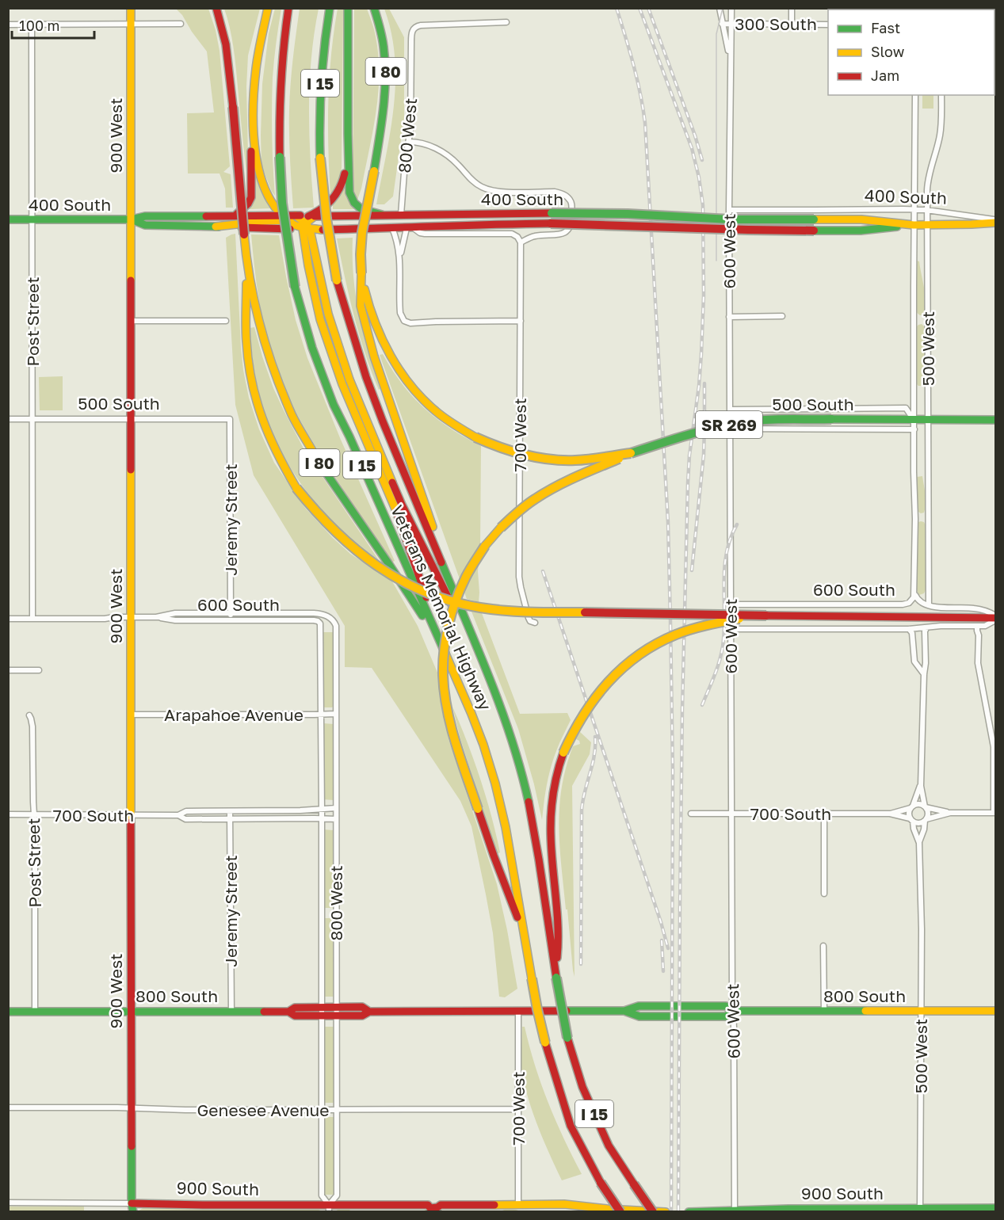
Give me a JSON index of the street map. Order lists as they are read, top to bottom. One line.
{"streets":{"main road":["I 80","I 15","900 West","400 South","500 South","SR 269","600 South","Veterans Memorial Highway","800 South","900 South"],"street":["300 South","800 West","600 West","Post Street","500 West","700 West","Jeremy Street","Arapahoe Avenue","700 South","Genesee Avenue"]},"crossings":[["300 South","600 West"],["I 80","Veterans Memorial Highway"],["900 West","400 South"],["900 West","500 South"],["900 West","600 South"],["900 West","Arapahoe Avenue"],["900 West","700 South"],["900 West","800 South"],["900 West","Genesee Avenue"],["900 West","900 South"],["800 West","400 South"],["800 West","600 South"],["800 West","Arapahoe Avenue"],["800 West","700 South"],["800 West","800 South"],["800 West","Genesee Avenue"],["800 West","900 South"],["400 South","600 West"],["400 South","Post Street"],["400 South","500 West"],["400 South","700 West"],["600 West","500 South"],["600 West","600 South"],["600 West","700 South"],["600 West","800 South"],["600 West","900 South"],["Post Street","500 South"],["Post Street","600 South"],["Post Street","700 South"],["Post Street","800 South"],["500 West","500 South"],["500 West","600 South"],["500 West","700 South"],["500 West","800 South"],["500 West","900 South"],["500 South","Jeremy Street"],["700 West","800 South"],["700 West","Genesee Avenue"],["700 West","900 South"],["Jeremy Street","600 South"],["Jeremy Street","700 South"],["Jeremy Street","800 South"]],"legend":["Fast","Slow","Jam"],"scale_bar":"100 m"}
